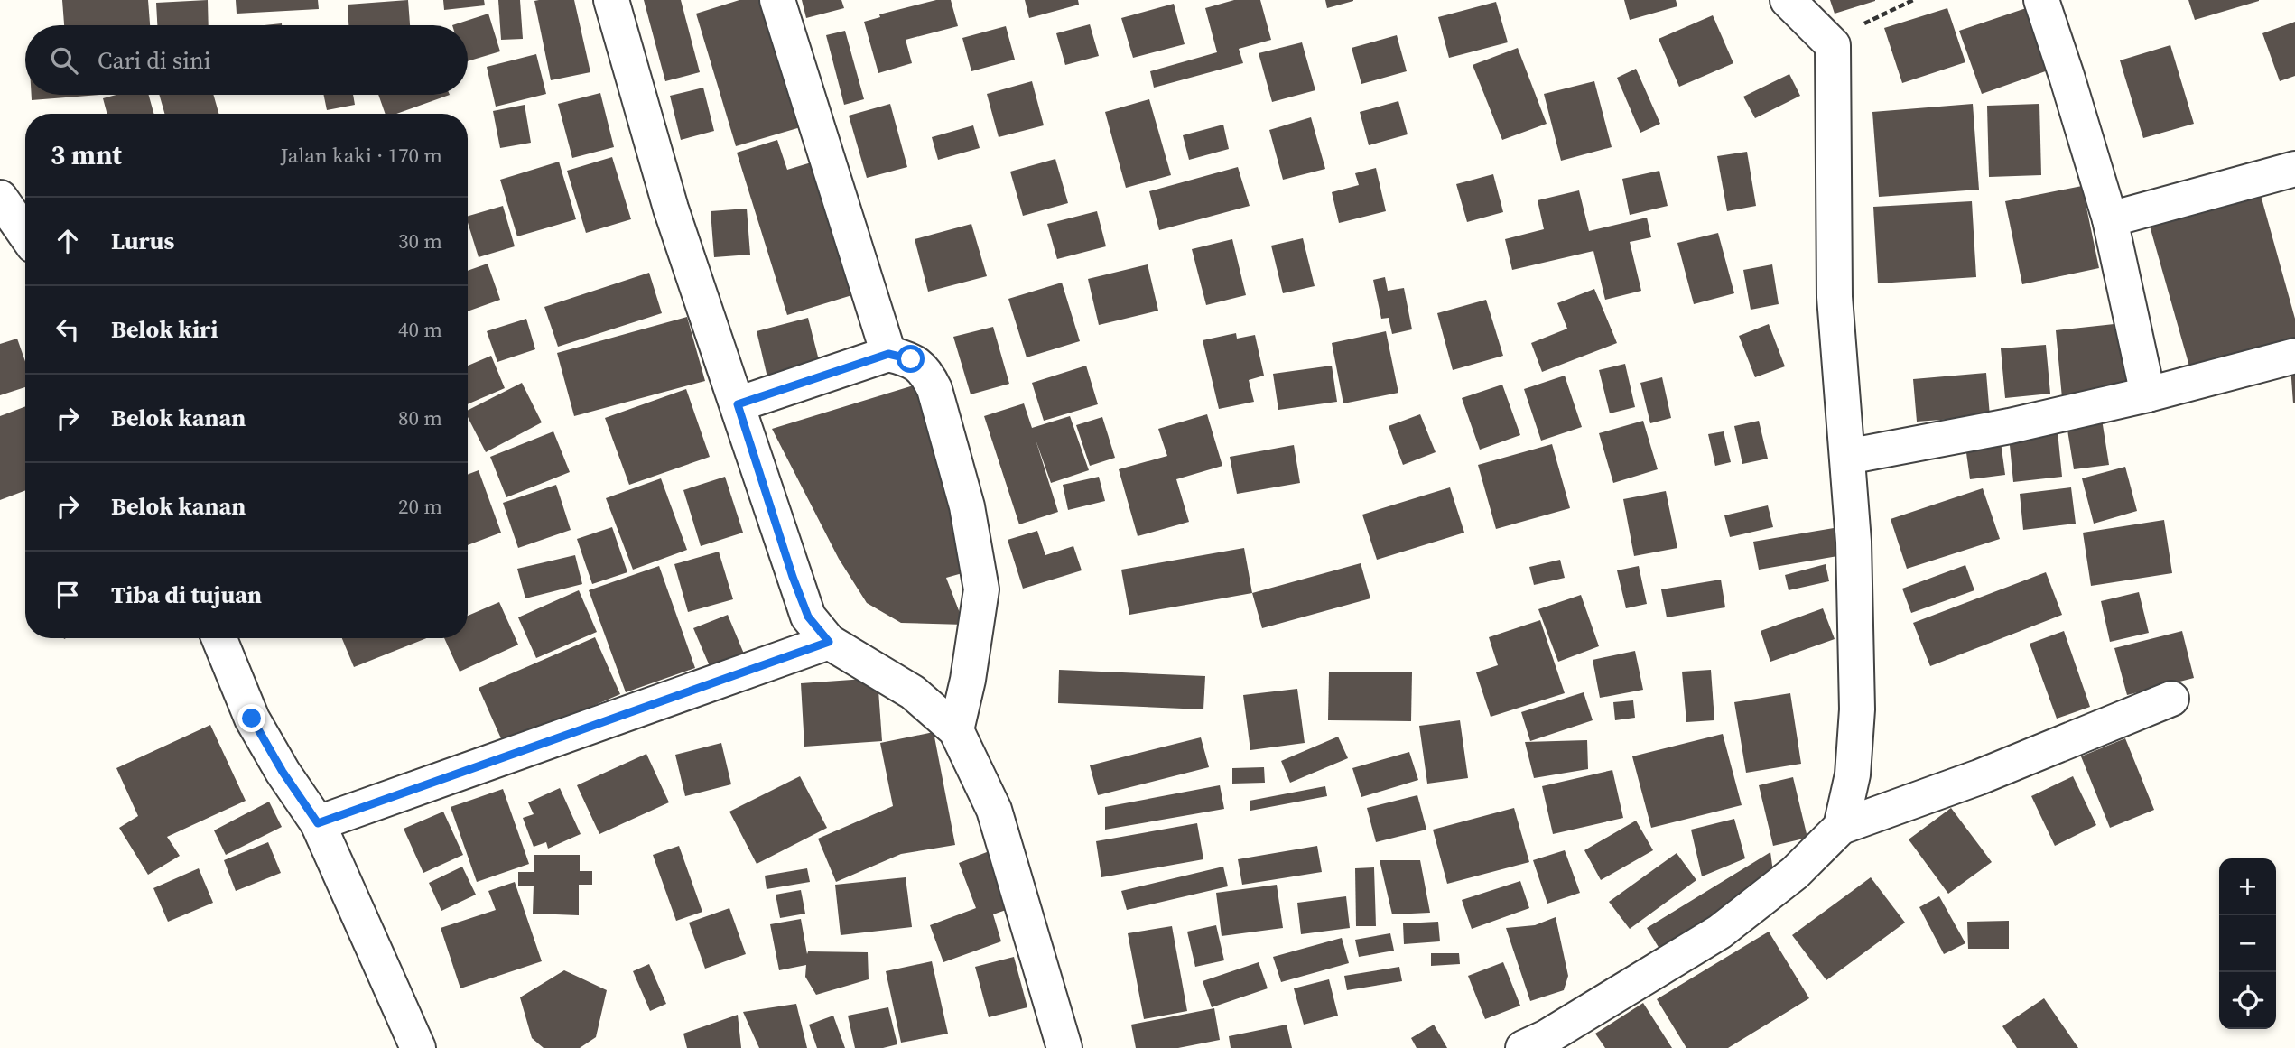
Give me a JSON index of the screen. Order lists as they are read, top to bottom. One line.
{"page":{"search":"Cari di sini","heading":["3 mnt","Jalan kaki · 170 m"],"list":[["Lurus","30 m"],["Belok kiri","40 m"],["Belok kanan","80 m"],["Belok kanan","20 m"],"Tiba di tujuan"],"map_buttons":["+","−"]}}
